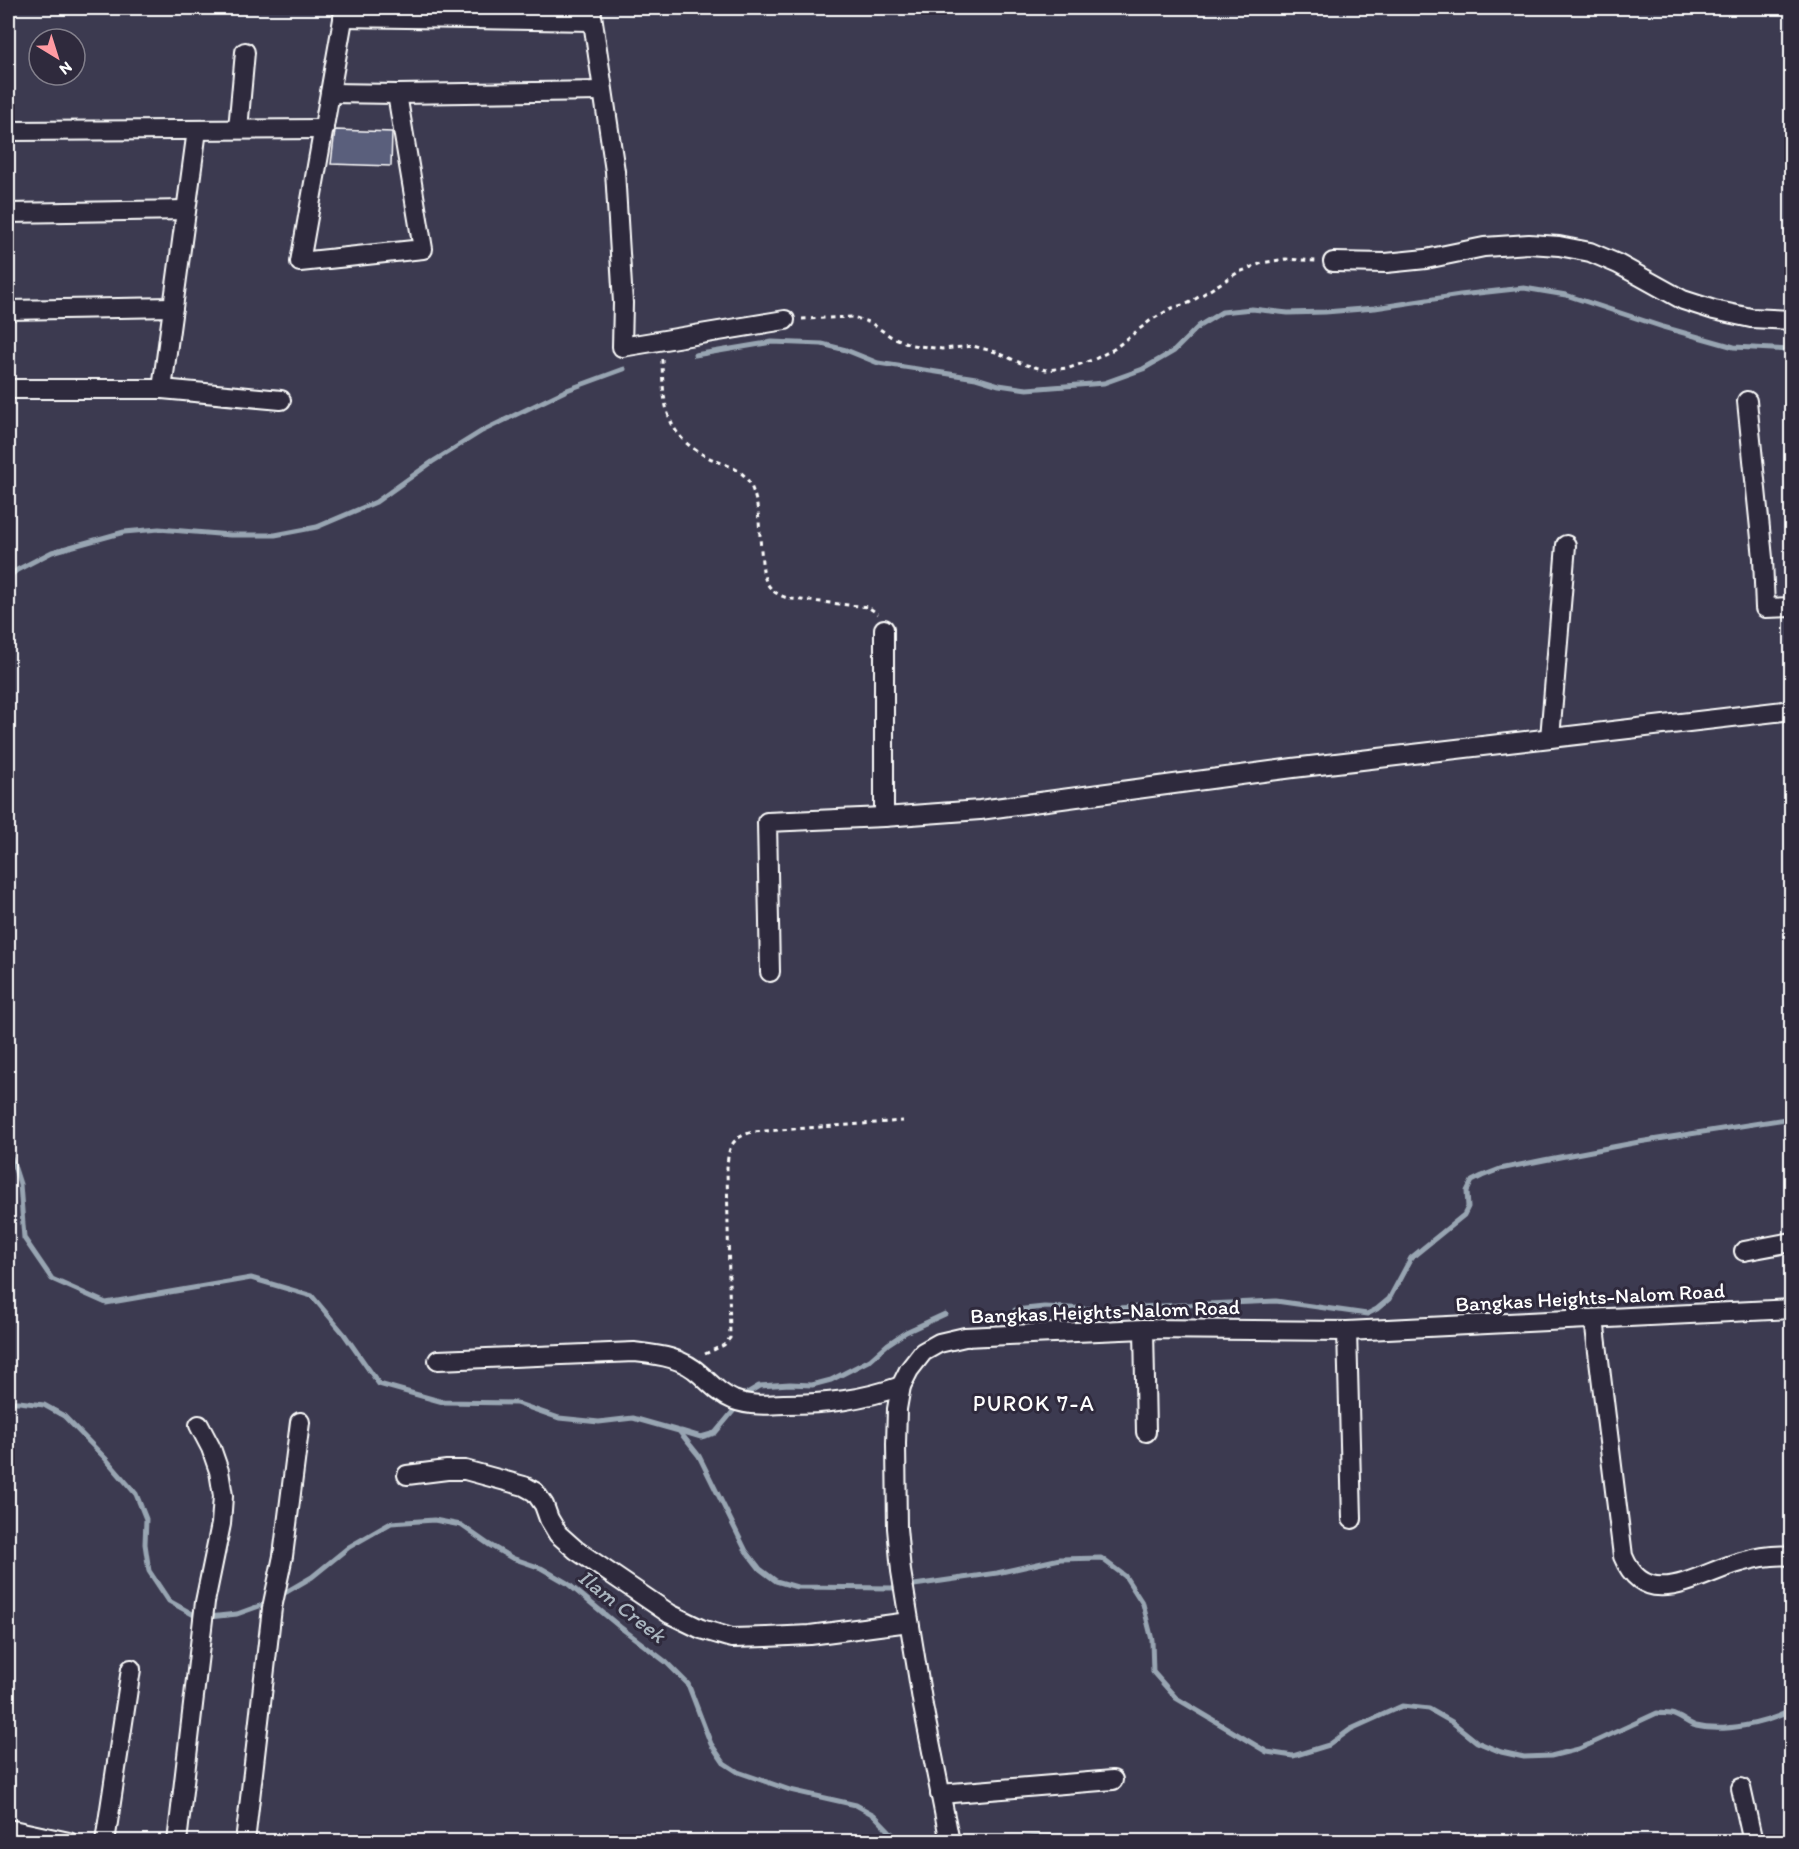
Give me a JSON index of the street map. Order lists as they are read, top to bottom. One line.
{"streets":{"street":["Bangkas Heights-Nalom Road"]},"districts":["PUROK 7-A"],"water":["Ilam Creek"],"north":"bottom right"}
